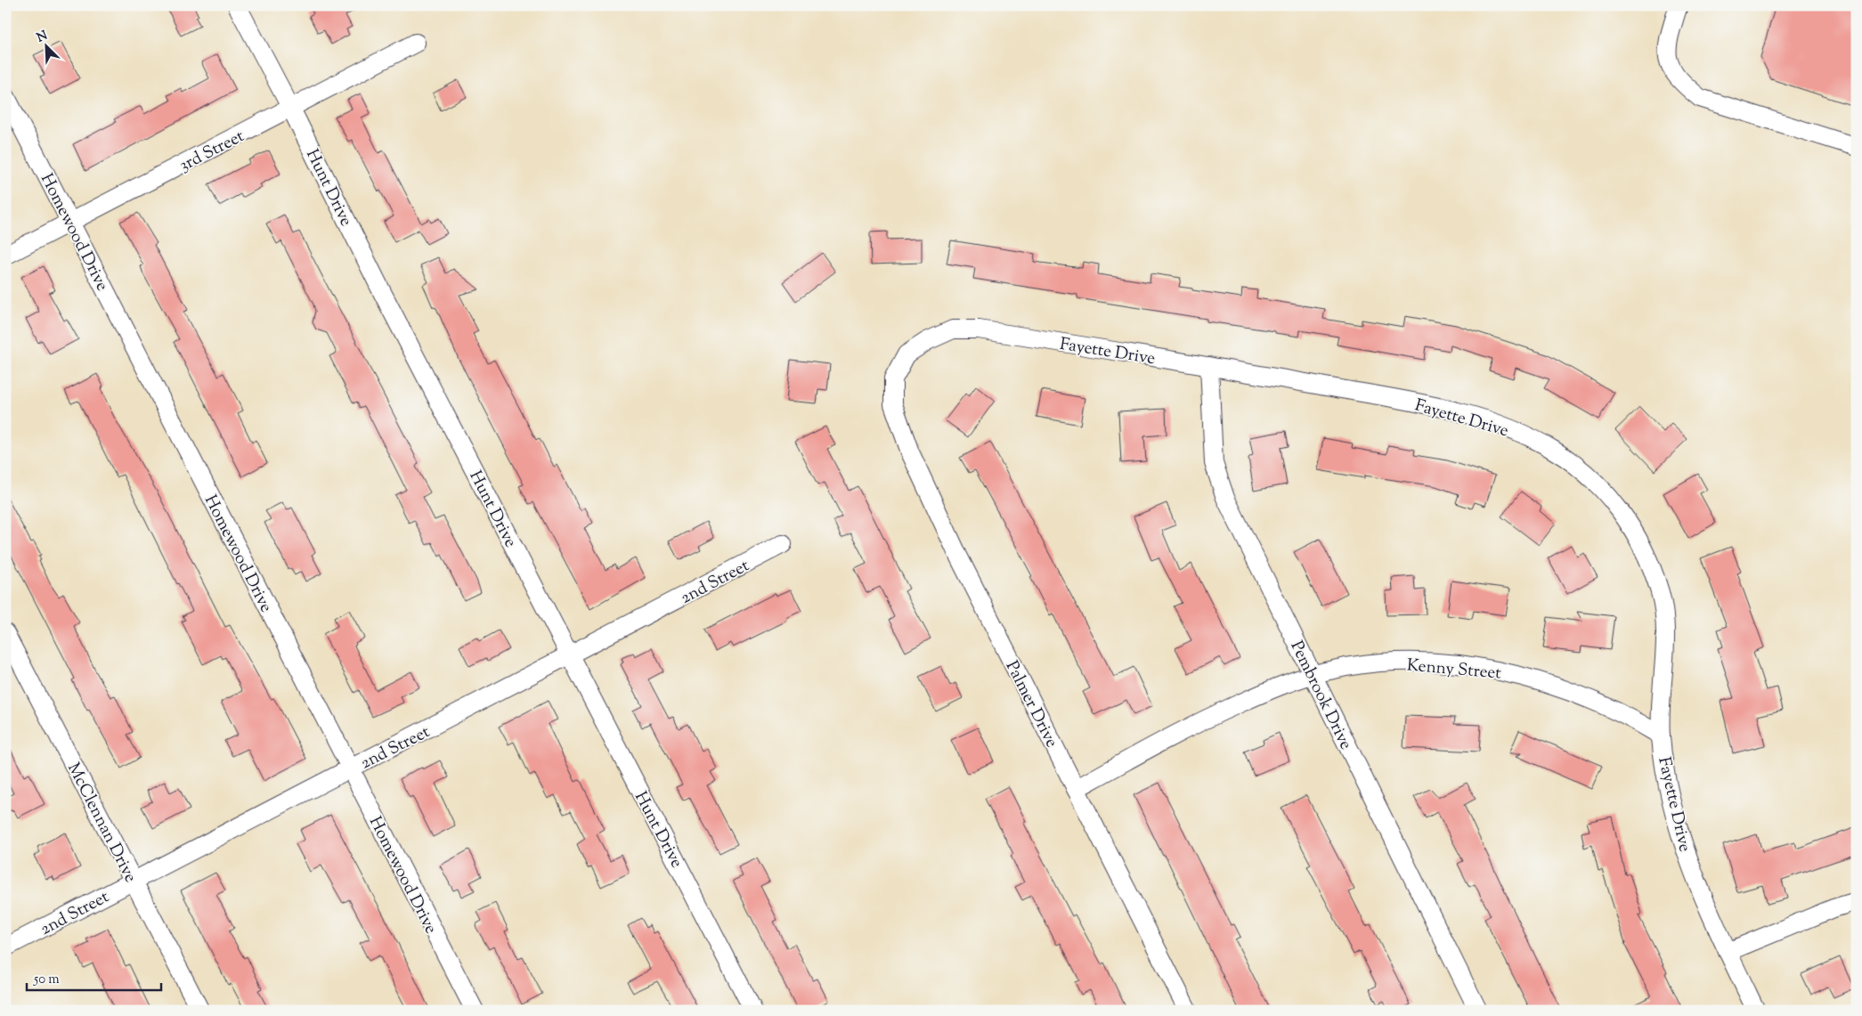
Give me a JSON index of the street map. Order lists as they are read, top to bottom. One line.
{"streets":{"street":["3rd Street","Hunt Drive","Homewood Drive","Fayette Drive","2nd Street","Kenny Street","Pembrook Drive","Palmer Drive","McClennan Drive"]},"crossings":[["3rd Street","Hunt Drive"],["3rd Street","Homewood Drive"],["Hunt Drive","2nd Street"],["Homewood Drive","2nd Street"],["Fayette Drive","Kenny Street"],["Fayette Drive","Pembrook Drive"],["Fayette Drive","Palmer Drive"],["2nd Street","McClennan Drive"],["Kenny Street","Pembrook Drive"],["Kenny Street","Palmer Drive"]],"scale_bar":"50 m","north":"top left"}
